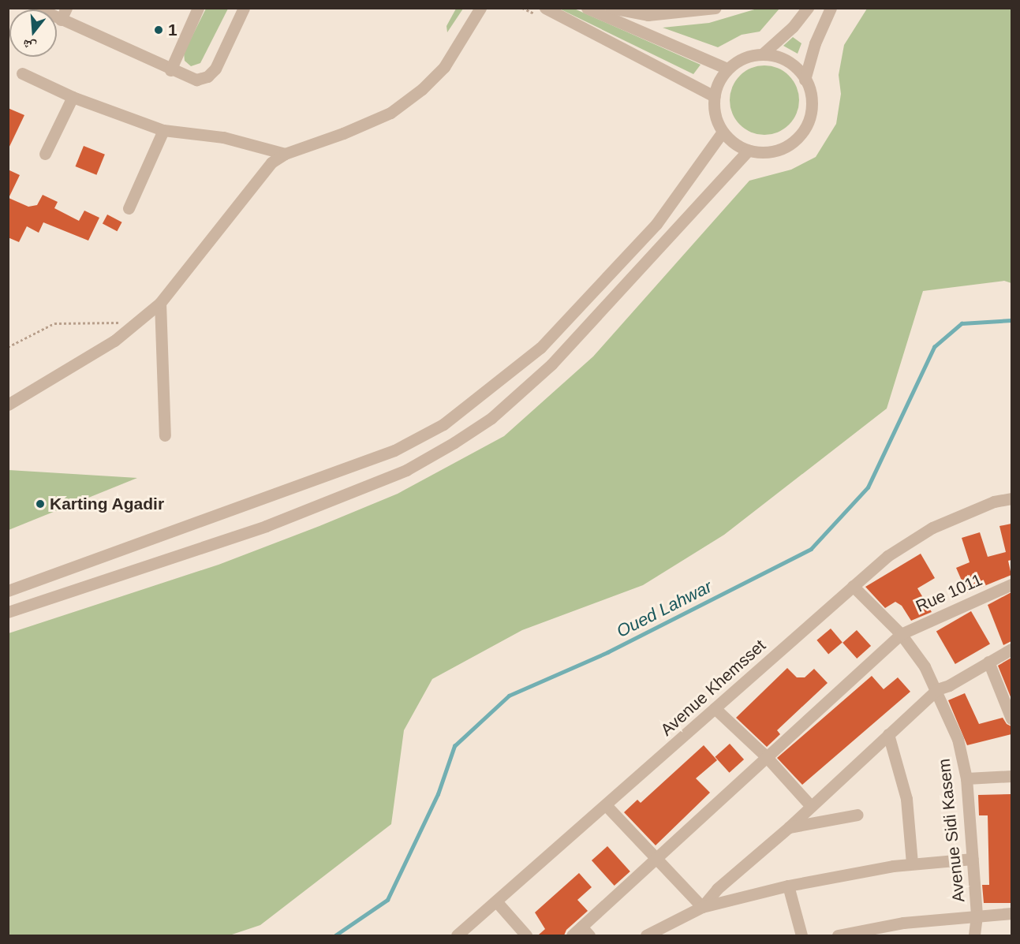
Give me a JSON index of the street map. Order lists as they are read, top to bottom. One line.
{"streets":{"street":["Rue 1011","Avenue Khemsset","Avenue Sidi Kasem"]},"crossings":[["Rue 1011","Avenue Sidi Kasem"],["Avenue Khemsset","Avenue Sidi Kasem"]],"water":["Oued Lahwar"],"places":["1","Karting Agadir"],"north":"bottom"}
